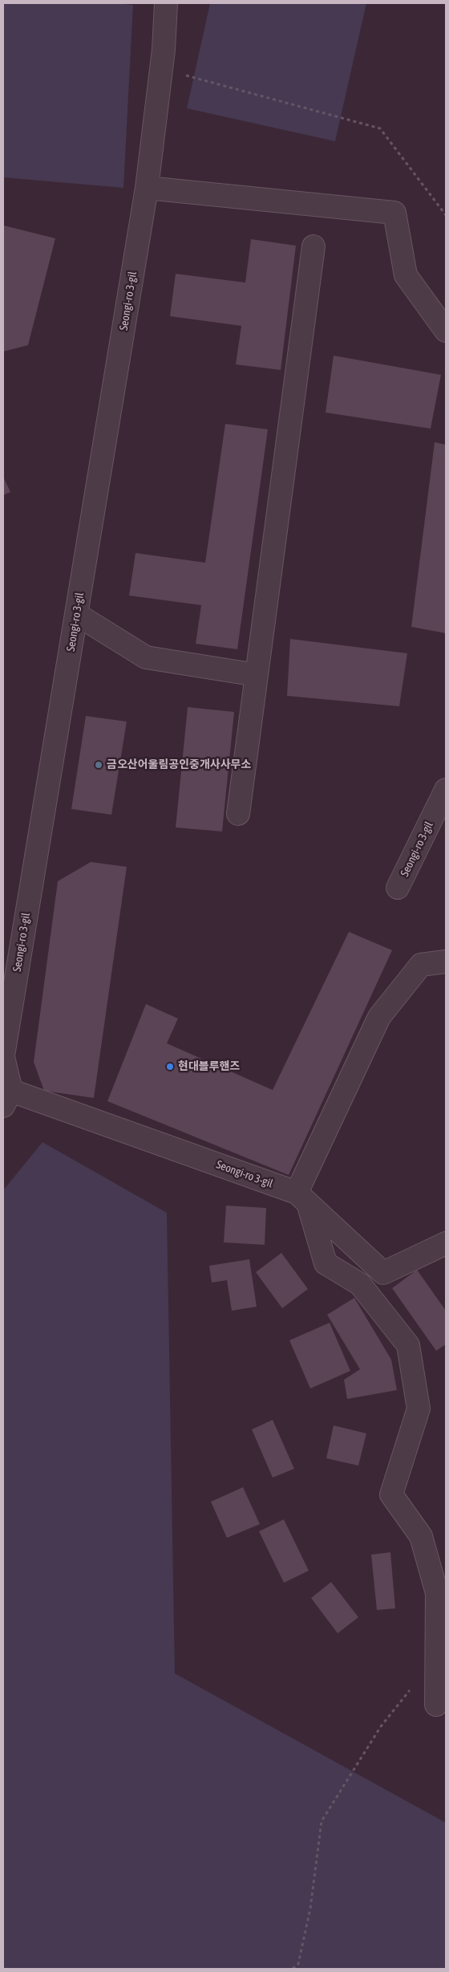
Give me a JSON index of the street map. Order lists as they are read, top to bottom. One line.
{"streets":{"street":["Seongi-ro 3-gil"]},"places":["금오산어울림공인중개사사무소","현대블루핸즈"]}
